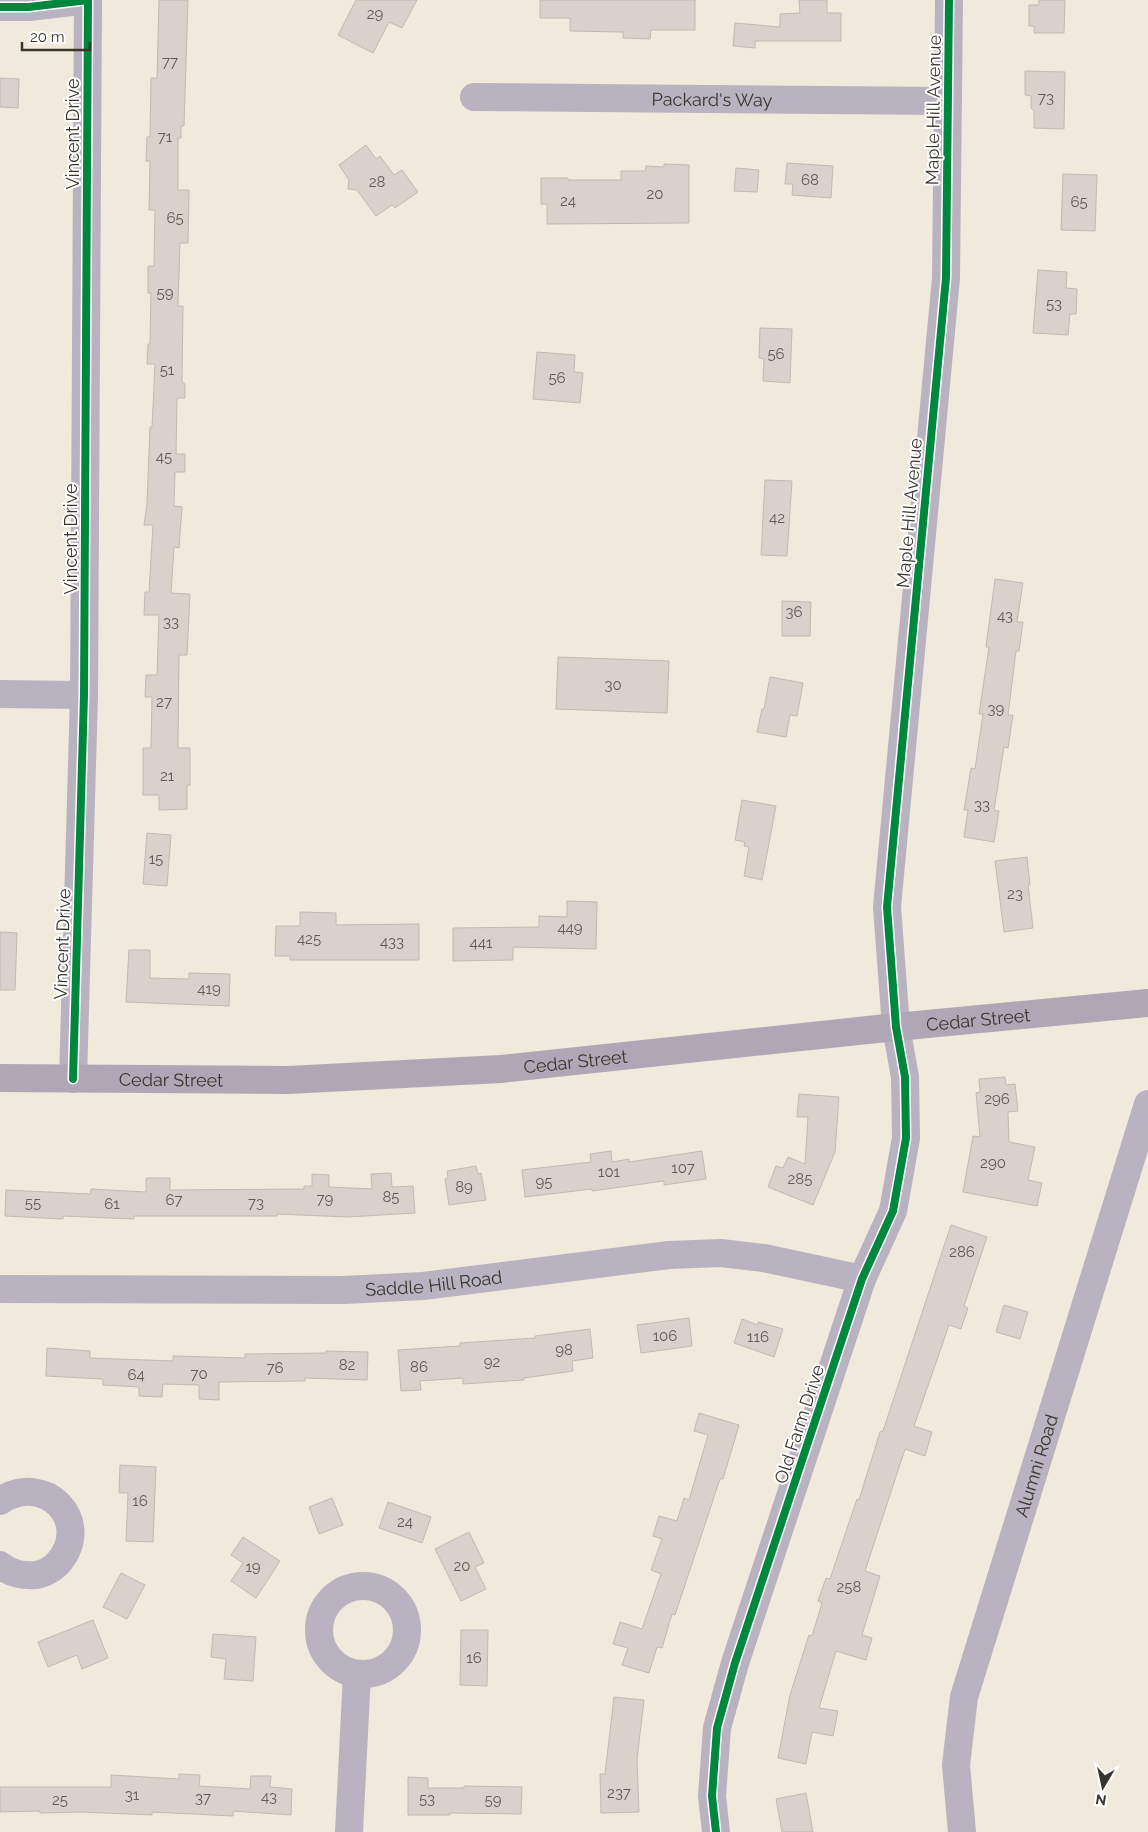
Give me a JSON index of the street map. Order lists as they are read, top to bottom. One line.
{"streets":{"main road":["Cedar Street"],"street":["Packard's Way","Maple Hill Avenue","Vincent Drive","Saddle Hill Road","Old Farm Drive","Alumni Road"]},"crossings":[["Packard's Way","Maple Hill Avenue"],["Maple Hill Avenue","Cedar Street"],["Maple Hill Avenue","Old Farm Drive"],["Vincent Drive","Cedar Street"],["Cedar Street","Old Farm Drive"],["Saddle Hill Road","Old Farm Drive"]],"house_numbers":["29","77","73","71","68","28","20","24","65","65","59","53","56","51","56","45","42","36","43","33","30","27","39","21","33","15","23","449","425","433","441","419","296","290","107","101","285","95","89","85","79","67","55","73","61","286","106","116","98","92","82","86","76","70","64","16","24","20","19","258","16","237","31","43","37","53","25","59"],"scale_bar":"20 m","north":"bottom"}
